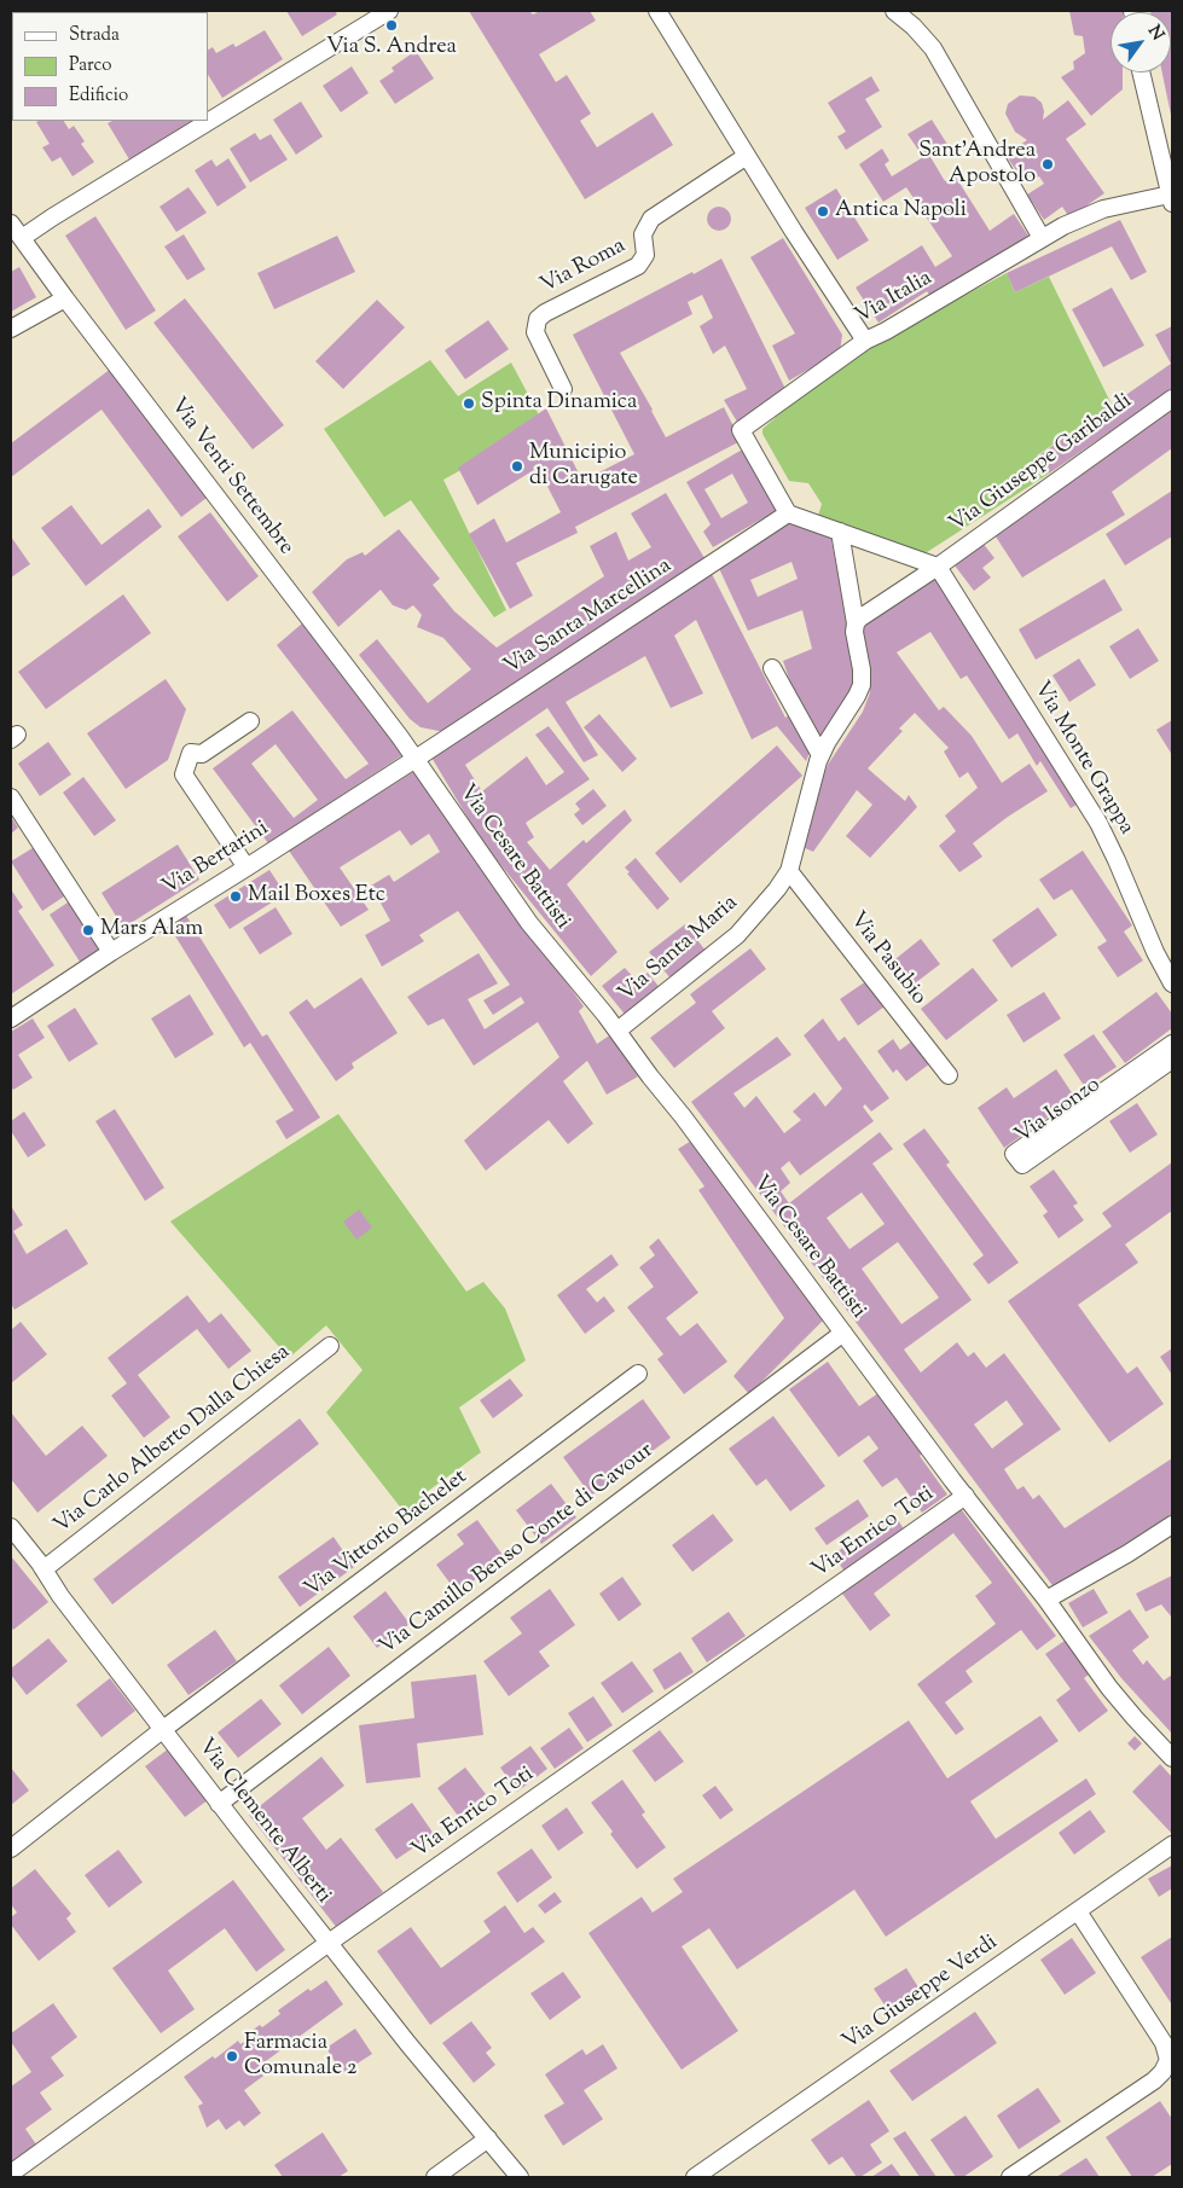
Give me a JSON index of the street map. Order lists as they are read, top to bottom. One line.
{"streets":{"street":["Via Roma","Via Italia","Via Giuseppe Garibaldi","Via Venti Settembre","Via Santa Marcellina","Via Monte Grappa","Via Cesare Battisti","Via Bertarini","Via Santa Maria","Via Pasubio","Via Isonzo","Via Carlo Alberto Dalla Chiesa","Via Enrico Toti","Via Vittorio Bachelet","Via Camillo Benso Conte di Cavour","Via Clemente Alberti","Via Giuseppe Verdi"]},"crossings":[["Via Italia","Via Santa Marcellina"],["Via Giuseppe Garibaldi","Via Monte Grappa"],["Via Venti Settembre","Via Santa Marcellina"],["Via Venti Settembre","Via Cesare Battisti"],["Via Venti Settembre","Via Bertarini"],["Via Santa Marcellina","Via Cesare Battisti"],["Via Santa Marcellina","Via Bertarini"],["Via Cesare Battisti","Via Bertarini"],["Via Cesare Battisti","Via Santa Maria"],["Via Cesare Battisti","Via Enrico Toti"],["Via Cesare Battisti","Via Camillo Benso Conte di Cavour"],["Via Santa Maria","Via Pasubio"],["Via Carlo Alberto Dalla Chiesa","Via Clemente Alberti"],["Via Enrico Toti","Via Clemente Alberti"],["Via Vittorio Bachelet","Via Clemente Alberti"],["Via Camillo Benso Conte di Cavour","Via Clemente Alberti"]],"places":["Via S. Andrea","Sant'Andrea Apostolo","Antica Napoli","Spinta Dinamica","Municipio di Carugate","Mail Boxes Etc","Mars Alam","Farmacia Comunale 2"],"legend":["Strada","Parco","Edificio"],"north":"top right"}
